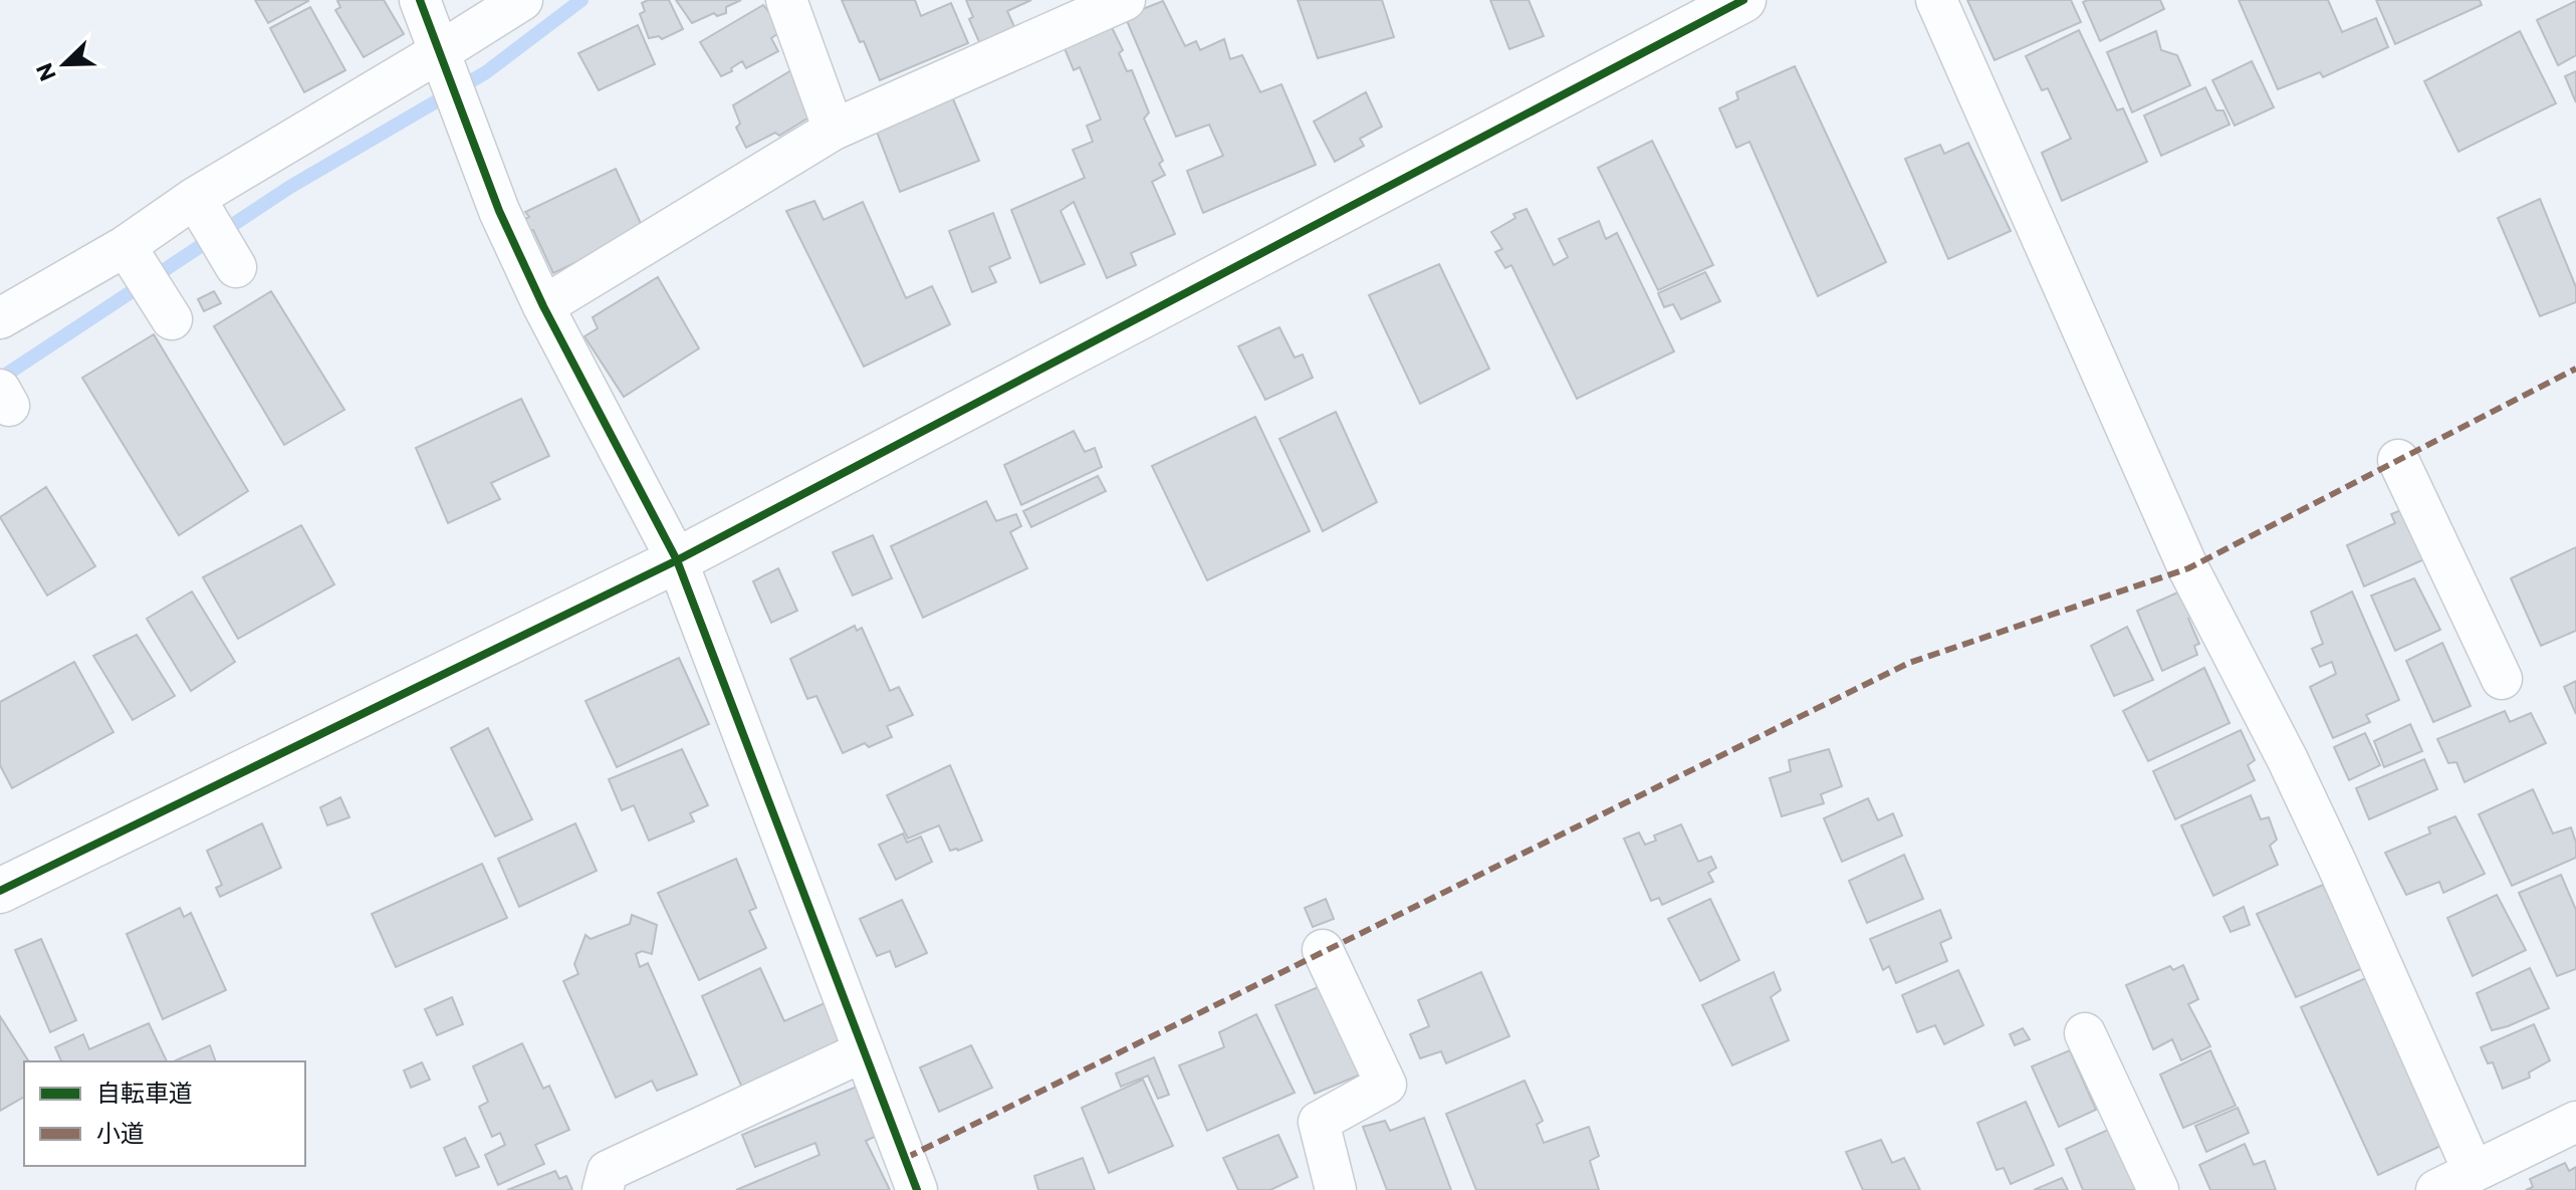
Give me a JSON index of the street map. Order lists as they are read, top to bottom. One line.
{"legend":["自転車道","小道"],"north":"bottom left"}
